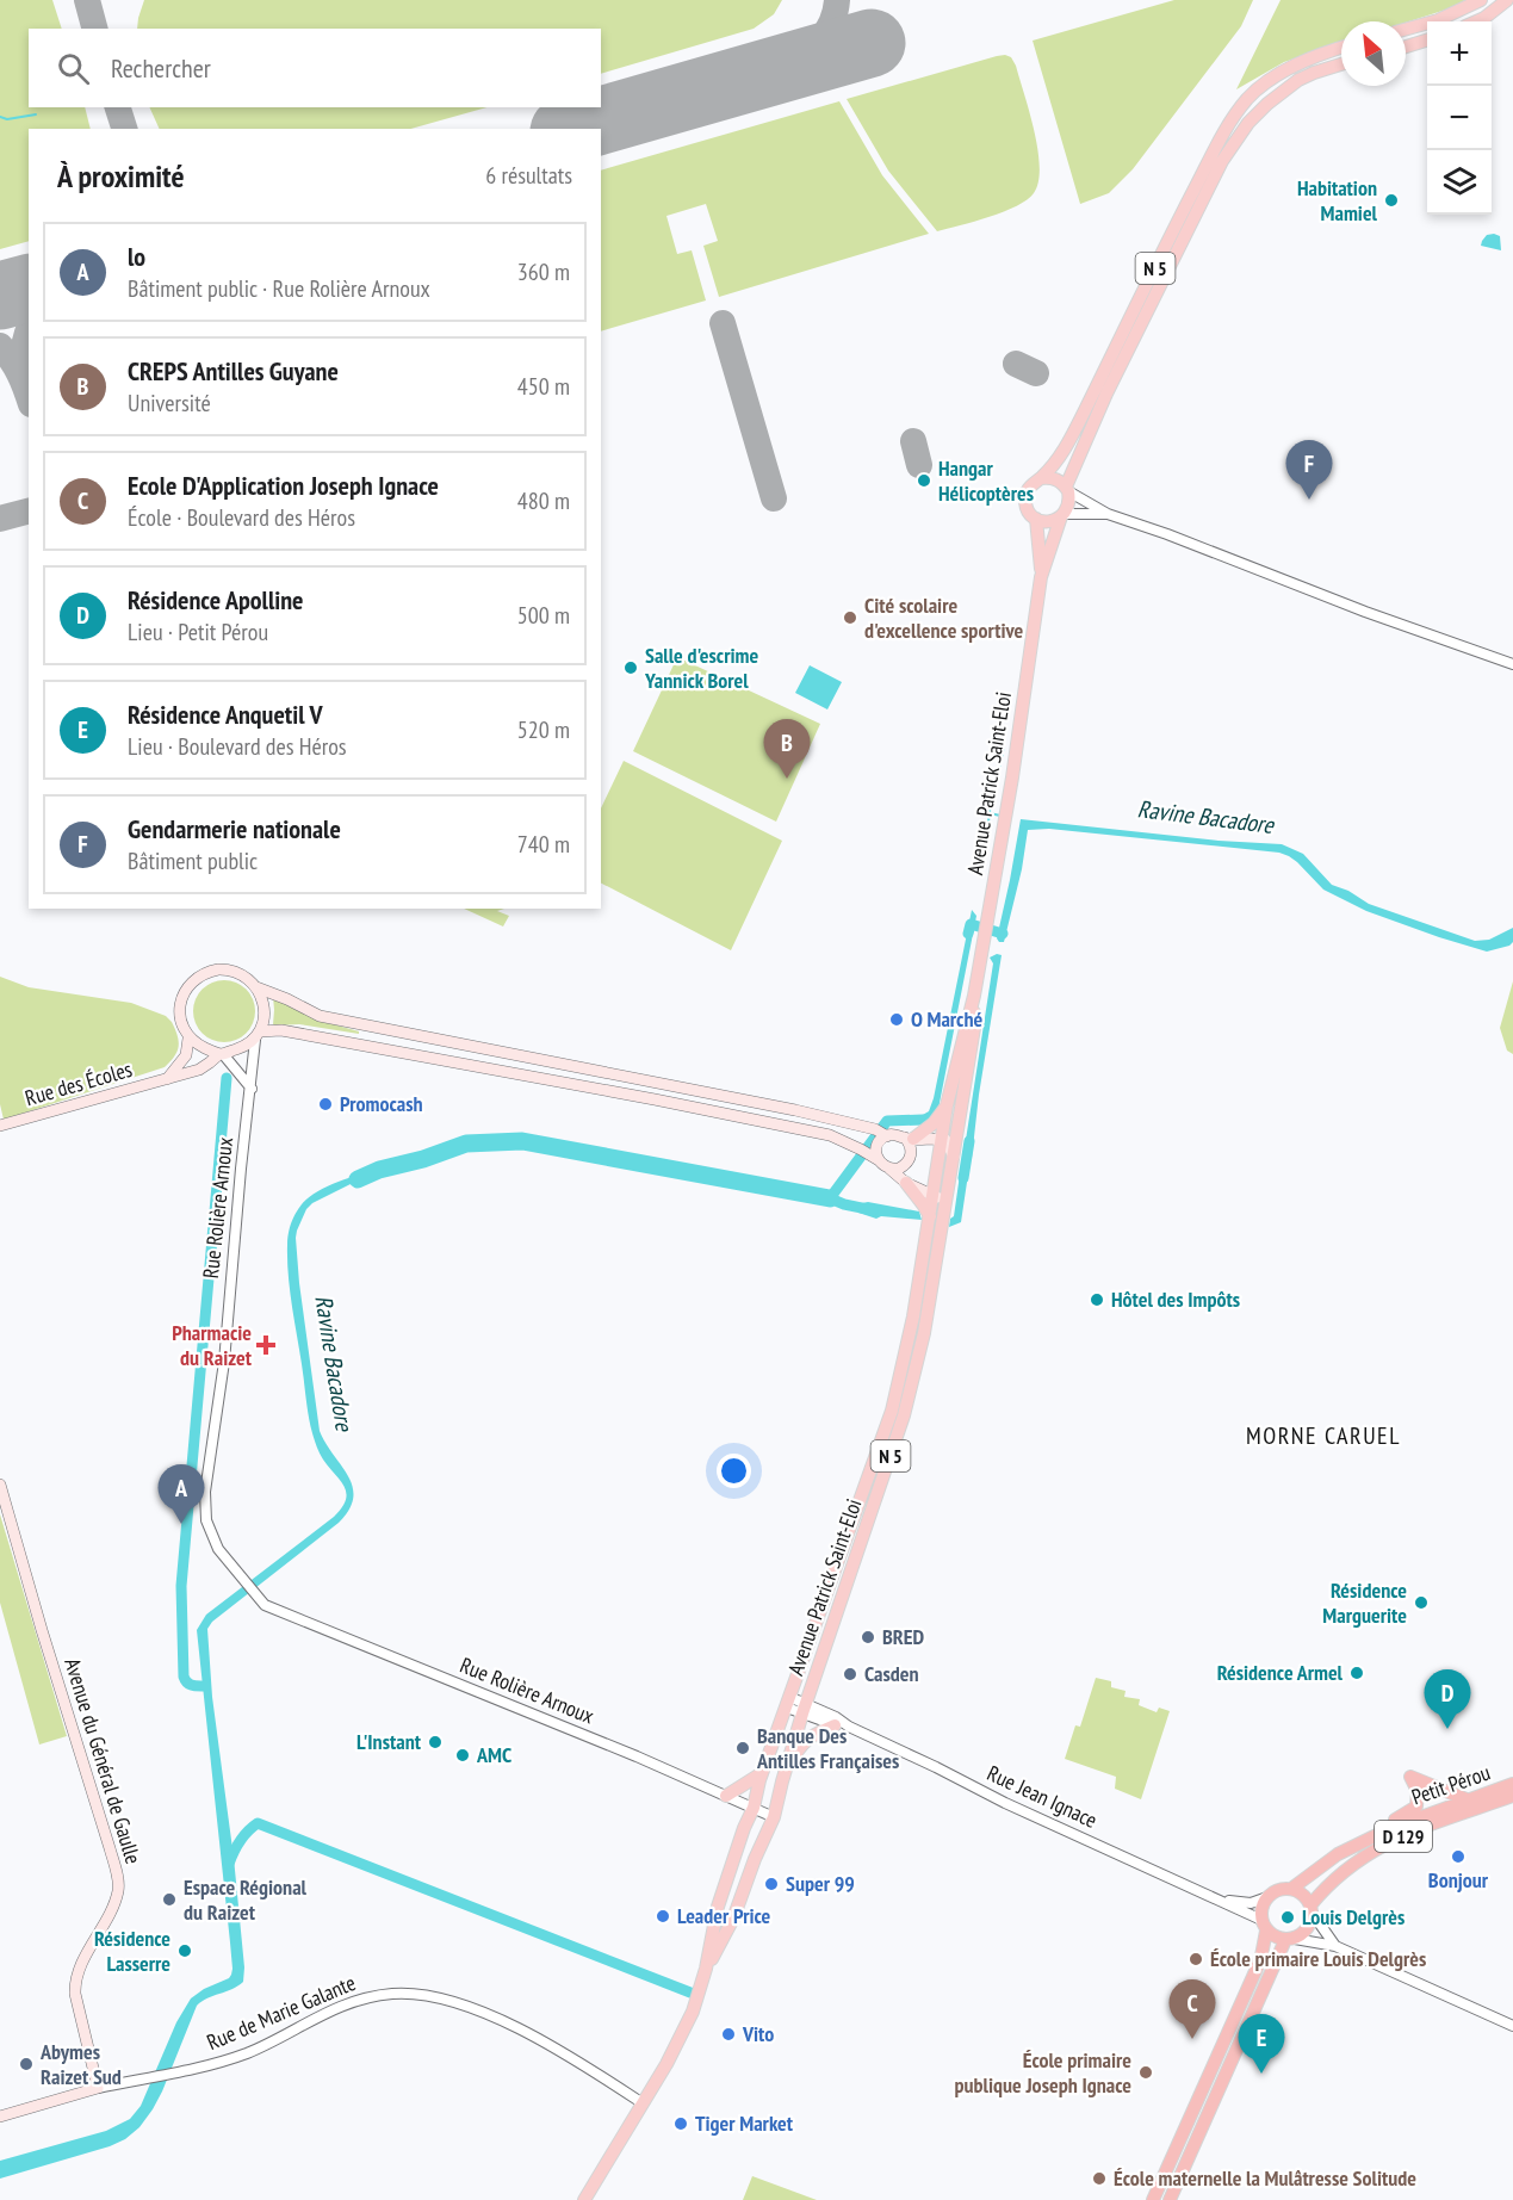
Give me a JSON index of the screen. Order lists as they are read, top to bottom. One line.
{"streets":{"highway":["Petit Pérou","D 129"],"main road":["N 5","Avenue Patrick Saint-Eloi","Rue des Écoles","Avenue du Général de Gaulle","Rue de Marie Galante"],"street":["Rue Rolière Arnoux","Rue Jean Ignace"]},"crossings":[["N 5","Avenue Patrick Saint-Eloi"],["Avenue Patrick Saint-Eloi","Rue Rolière Arnoux"],["Avenue Patrick Saint-Eloi","Rue Jean Ignace"],["Avenue Patrick Saint-Eloi","Rue de Marie Galante"],["Rue des Écoles","Rue Rolière Arnoux"],["Avenue du Général de Gaulle","Rue de Marie Galante"],["Petit Pérou","Rue Jean Ignace"],["Petit Pérou","D 129"],["Rue Jean Ignace","D 129"]],"districts":["MORNE CARUEL"],"water":["Ravine Bacadore"],"places":{"other":["Habitation Mamiel","Hangar Hélicoptères","Cité scolaire d'excellence sportive","Salle d'escrime Yannick Borel","O Marché","Promocash","Hôtel des Impôts","Résidence Marguerite","BRED","Résidence Armel","Casden","L'Instant","Banque Des Antilles Françaises","AMC","Bonjour","Super 99","Espace Régional du Raizet","Leader Price","Louis Delgrès","Résidence Lasserre","École primaire Louis Delgrès","Vito","Abymes Raizet Sud","École primaire publique Joseph Ignace","Tiger Market","École maternelle la Mulâtresse Solitude"],"health":["Pharmacie du Raizet"]},"north":"top left","page":{"map_buttons":["+","−"],"search":"Rechercher","heading":["À proximité","6 résultats"],"list":[{"mark":"A","name":"lo","note":"Bâtiment public · Rue Rolière Arnoux","value":"360 m"},{"mark":"B","name":"CREPS Antilles Guyane","note":"Université","value":"450 m"},{"mark":"C","name":"Ecole D'Application Joseph Ignace","note":"École · Boulevard des Héros","value":"480 m"},{"mark":"D","name":"Résidence Apolline","note":"Lieu · Petit Pérou","value":"500 m"},{"mark":"E","name":"Résidence Anquetil V","note":"Lieu · Boulevard des Héros","value":"520 m"},{"mark":"F","name":"Gendarmerie nationale","note":"Bâtiment public","value":"740 m"}],"pins":["F","B","A","D","C","E"]}}
